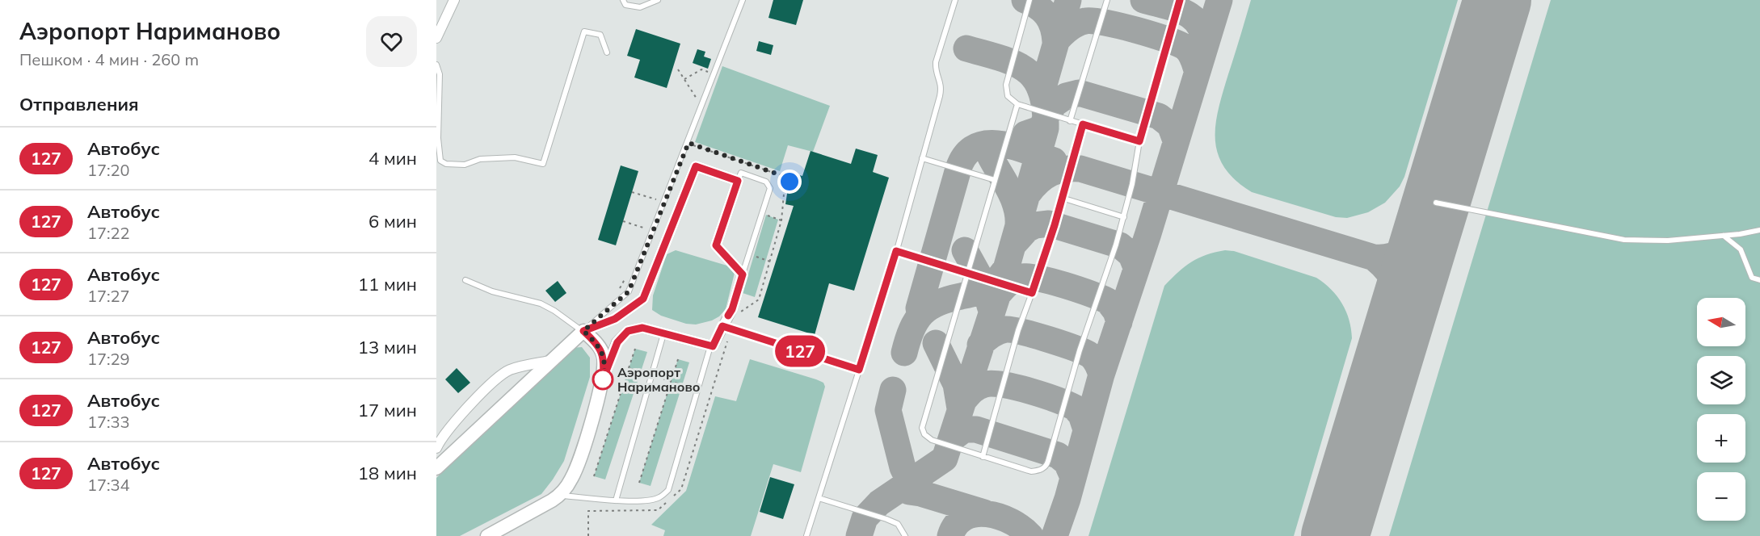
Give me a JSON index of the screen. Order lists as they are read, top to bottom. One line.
{"places":["Аэропорт Нариманово"],"lines":["bus line 127"],"north":"left","page":{"heading":[["Аэропорт Нариманово","Пешком · 4 мин · 260 m"],"Отправления"],"on_map":"127","list":[{"mark":"127","name":"Автобус","note":"17:20","value":"4 мин"},{"mark":"127","name":"Автобус","note":"17:22","value":"6 мин"},{"mark":"127","name":"Автобус","note":"17:27","value":"11 мин"},{"mark":"127","name":"Автобус","note":"17:29","value":"13 мин"},{"mark":"127","name":"Автобус","note":"17:33","value":"17 мин"},{"mark":"127","name":"Автобус","note":"17:34","value":"18 мин"}],"map_buttons":["+","−"]}}
